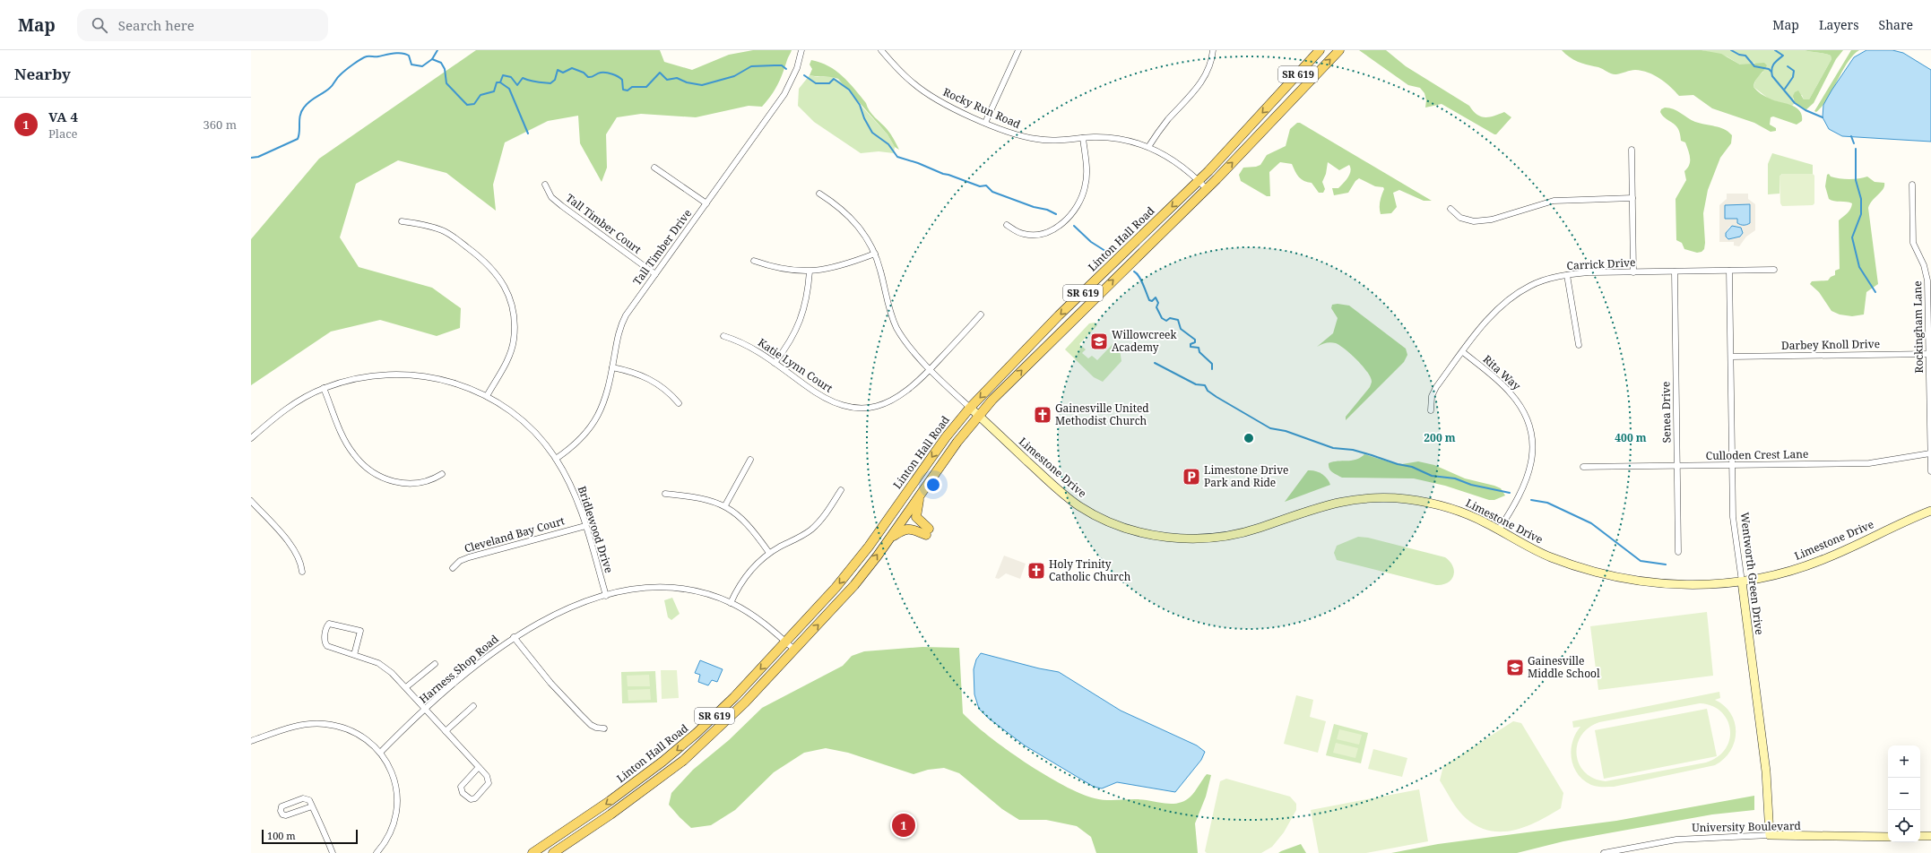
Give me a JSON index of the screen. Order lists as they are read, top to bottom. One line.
{"streets":{"main road":["SR 619","Linton Hall Road"],"street":["Rocky Run Road","Tall Timber Court","Tall Timber Drive","Carrick Drive","Rockingham Lane","Darbey Knoll Drive","Katie Lynn Court","Rita Way","Senea Drive","Culloden Crest Lane","Limestone Drive","Bridlewood Drive","Cleveland Bay Court","Wentworth Green Drive","Harness Shop Road","University Boulevard"]},"crossings":[["SR 619","Rocky Run Road"],["SR 619","Limestone Drive"],["SR 619","Harness Shop Road"],["Rocky Run Road","Linton Hall Road"],["Tall Timber Court","Tall Timber Drive"],["Linton Hall Road","Limestone Drive"],["Linton Hall Road","Harness Shop Road"],["Tall Timber Drive","Bridlewood Drive"],["Carrick Drive","Rita Way"],["Carrick Drive","Senea Drive"],["Carrick Drive","Wentworth Green Drive"],["Rockingham Lane","Darbey Knoll Drive"],["Rockingham Lane","Culloden Crest Lane"],["Darbey Knoll Drive","Wentworth Green Drive"],["Rita Way","Limestone Drive"],["Senea Drive","Culloden Crest Lane"],["Culloden Crest Lane","Wentworth Green Drive"],["Limestone Drive","Wentworth Green Drive"],["Bridlewood Drive","Cleveland Bay Court"],["Bridlewood Drive","Harness Shop Road"],["Wentworth Green Drive","University Boulevard"]],"places":{"school or university":["Willowcreek Academy","Gainesville Middle School"],"church":["Gainesville United Methodist Church","Holy Trinity Catholic Church"],"parking":["Limestone Drive Park and Ride"]},"scale_bar":"100 m","page":{"header":"Map","search":"Search here","nav":["Map","Layers","Share"],"heading":"Nearby","list":[{"mark":"1","name":"VA 4","note":"Place","value":"360 m"}],"map_buttons":["+","−"],"pins":"1","scale":"100 m"},"rings":["200 m","400 m"]}
